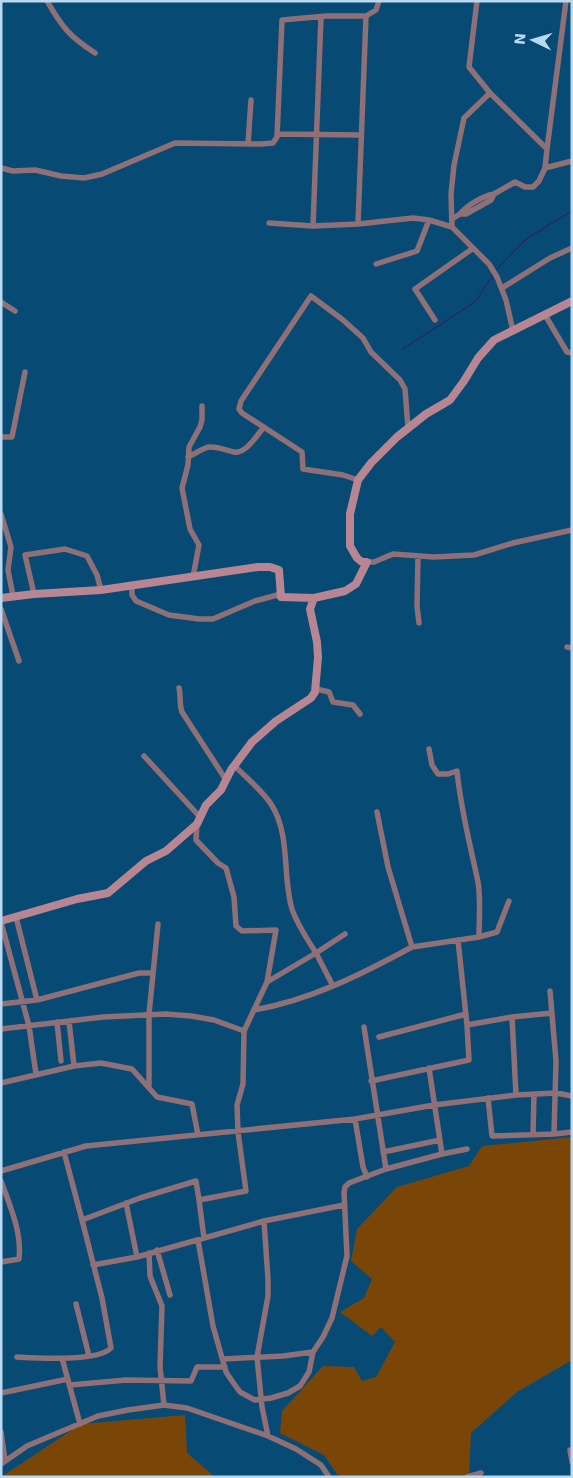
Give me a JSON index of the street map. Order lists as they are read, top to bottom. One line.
{"north":"left"}
